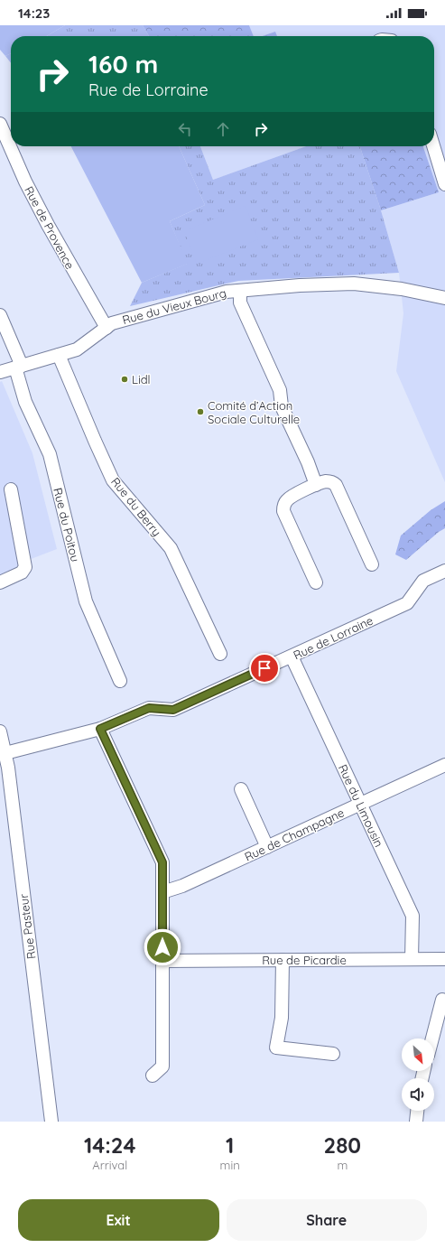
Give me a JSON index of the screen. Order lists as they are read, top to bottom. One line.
{"streets":{"street":["Rue de Provence","Rue du Vieux Bourg","Rue du Berry","Rue du Poitou","Rue de Lorraine","Rue du Limousin","Rue de Champagne","Rue Pasteur","Rue de Picardie"]},"crossings":[["Rue de Provence","Rue du Vieux Bourg"],["Rue du Vieux Bourg","Rue du Berry"],["Rue du Vieux Bourg","Rue du Poitou"],["Rue de Lorraine","Rue du Limousin"],["Rue de Lorraine","Rue Pasteur"],["Rue du Limousin","Rue de Champagne"],["Rue du Limousin","Rue de Picardie"]],"places":["Lidl","Comité d’Action Sociale Culturelle"],"north":"bottom right","page":{"status":"14:23","turn":["160 m","Rue de Lorraine"],"eta":["14:24","Arrival","1","min","280","m"],"buttons":["Exit","Share"]}}
